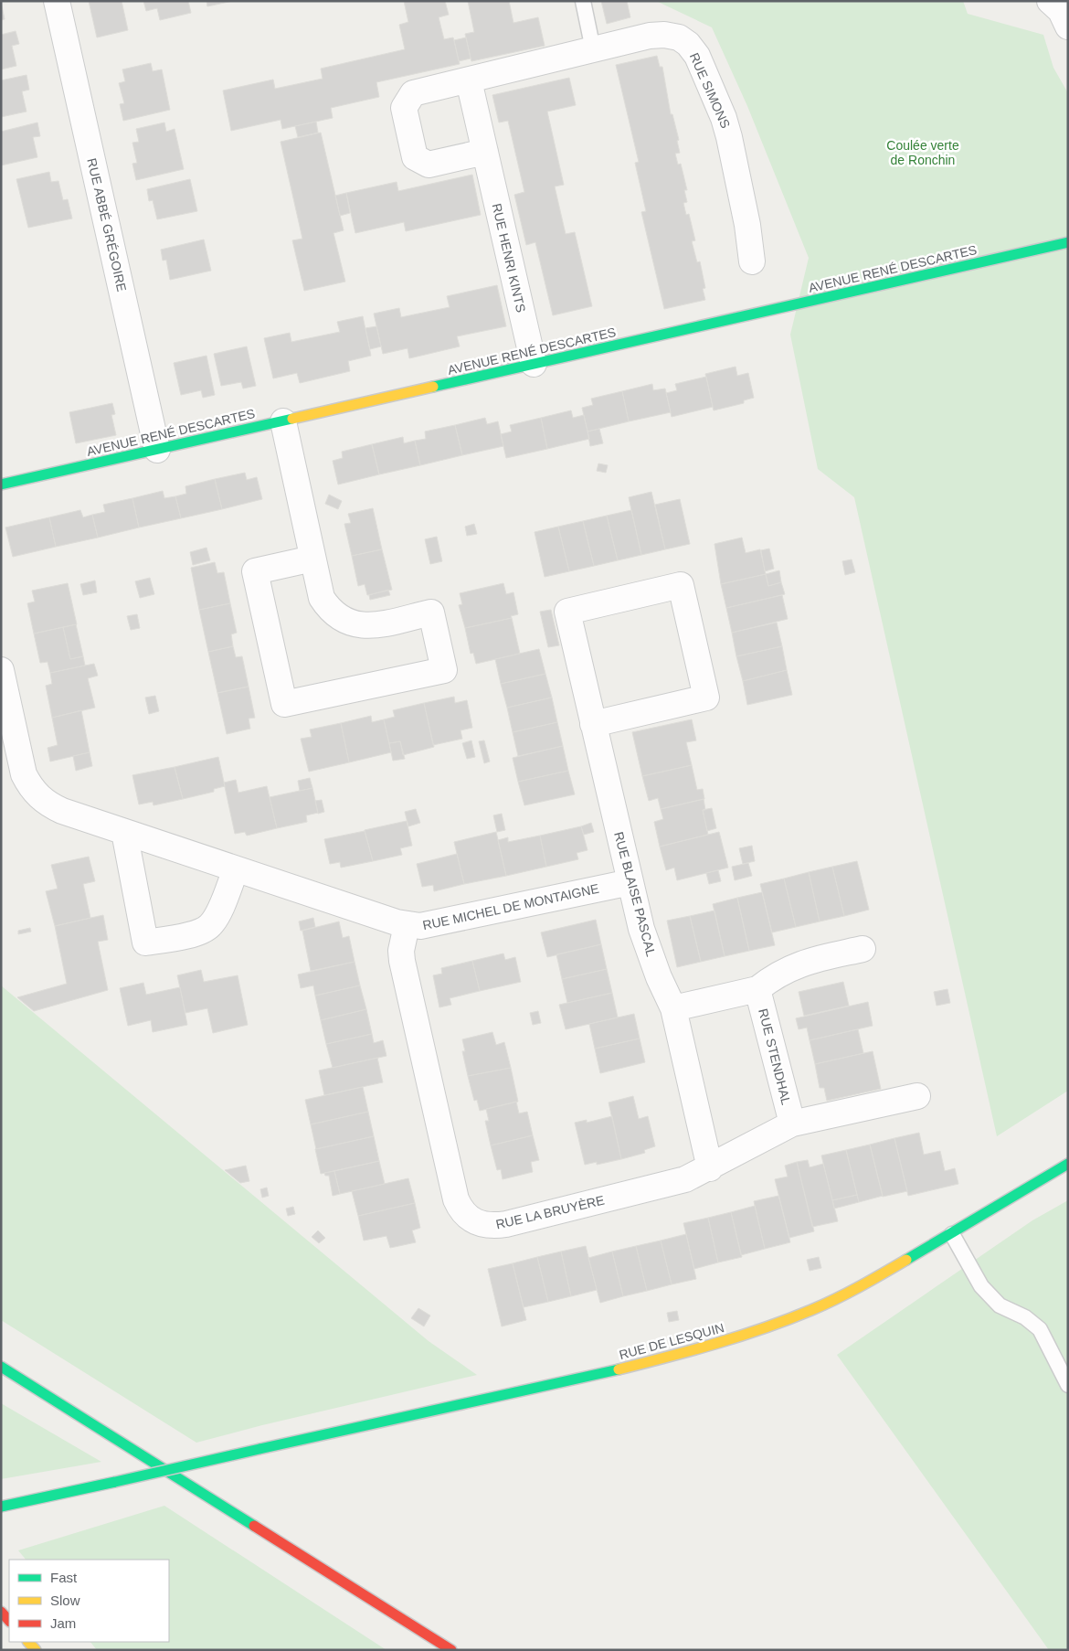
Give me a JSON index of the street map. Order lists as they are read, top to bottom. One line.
{"streets":{"main road":["AVENUE RENÉ DESCARTES","RUE DE LESQUIN"],"street":["RUE SIMONS","RUE ABBÉ GRÉGOIRE","RUE HENRI KINTS","RUE BLAISE PASCAL","RUE MICHEL DE MONTAIGNE","RUE STENDHAL","RUE LA BRUYÈRE"]},"crossings":[["RUE ABBÉ GRÉGOIRE","AVENUE RENÉ DESCARTES"],["RUE HENRI KINTS","AVENUE RENÉ DESCARTES"],["RUE BLAISE PASCAL","RUE MICHEL DE MONTAIGNE"],["RUE BLAISE PASCAL","RUE LA BRUYÈRE"],["RUE MICHEL DE MONTAIGNE","RUE LA BRUYÈRE"],["RUE STENDHAL","RUE LA BRUYÈRE"]],"parks":["Coulée verte de Ronchin"],"legend":["Fast","Slow","Jam"]}
